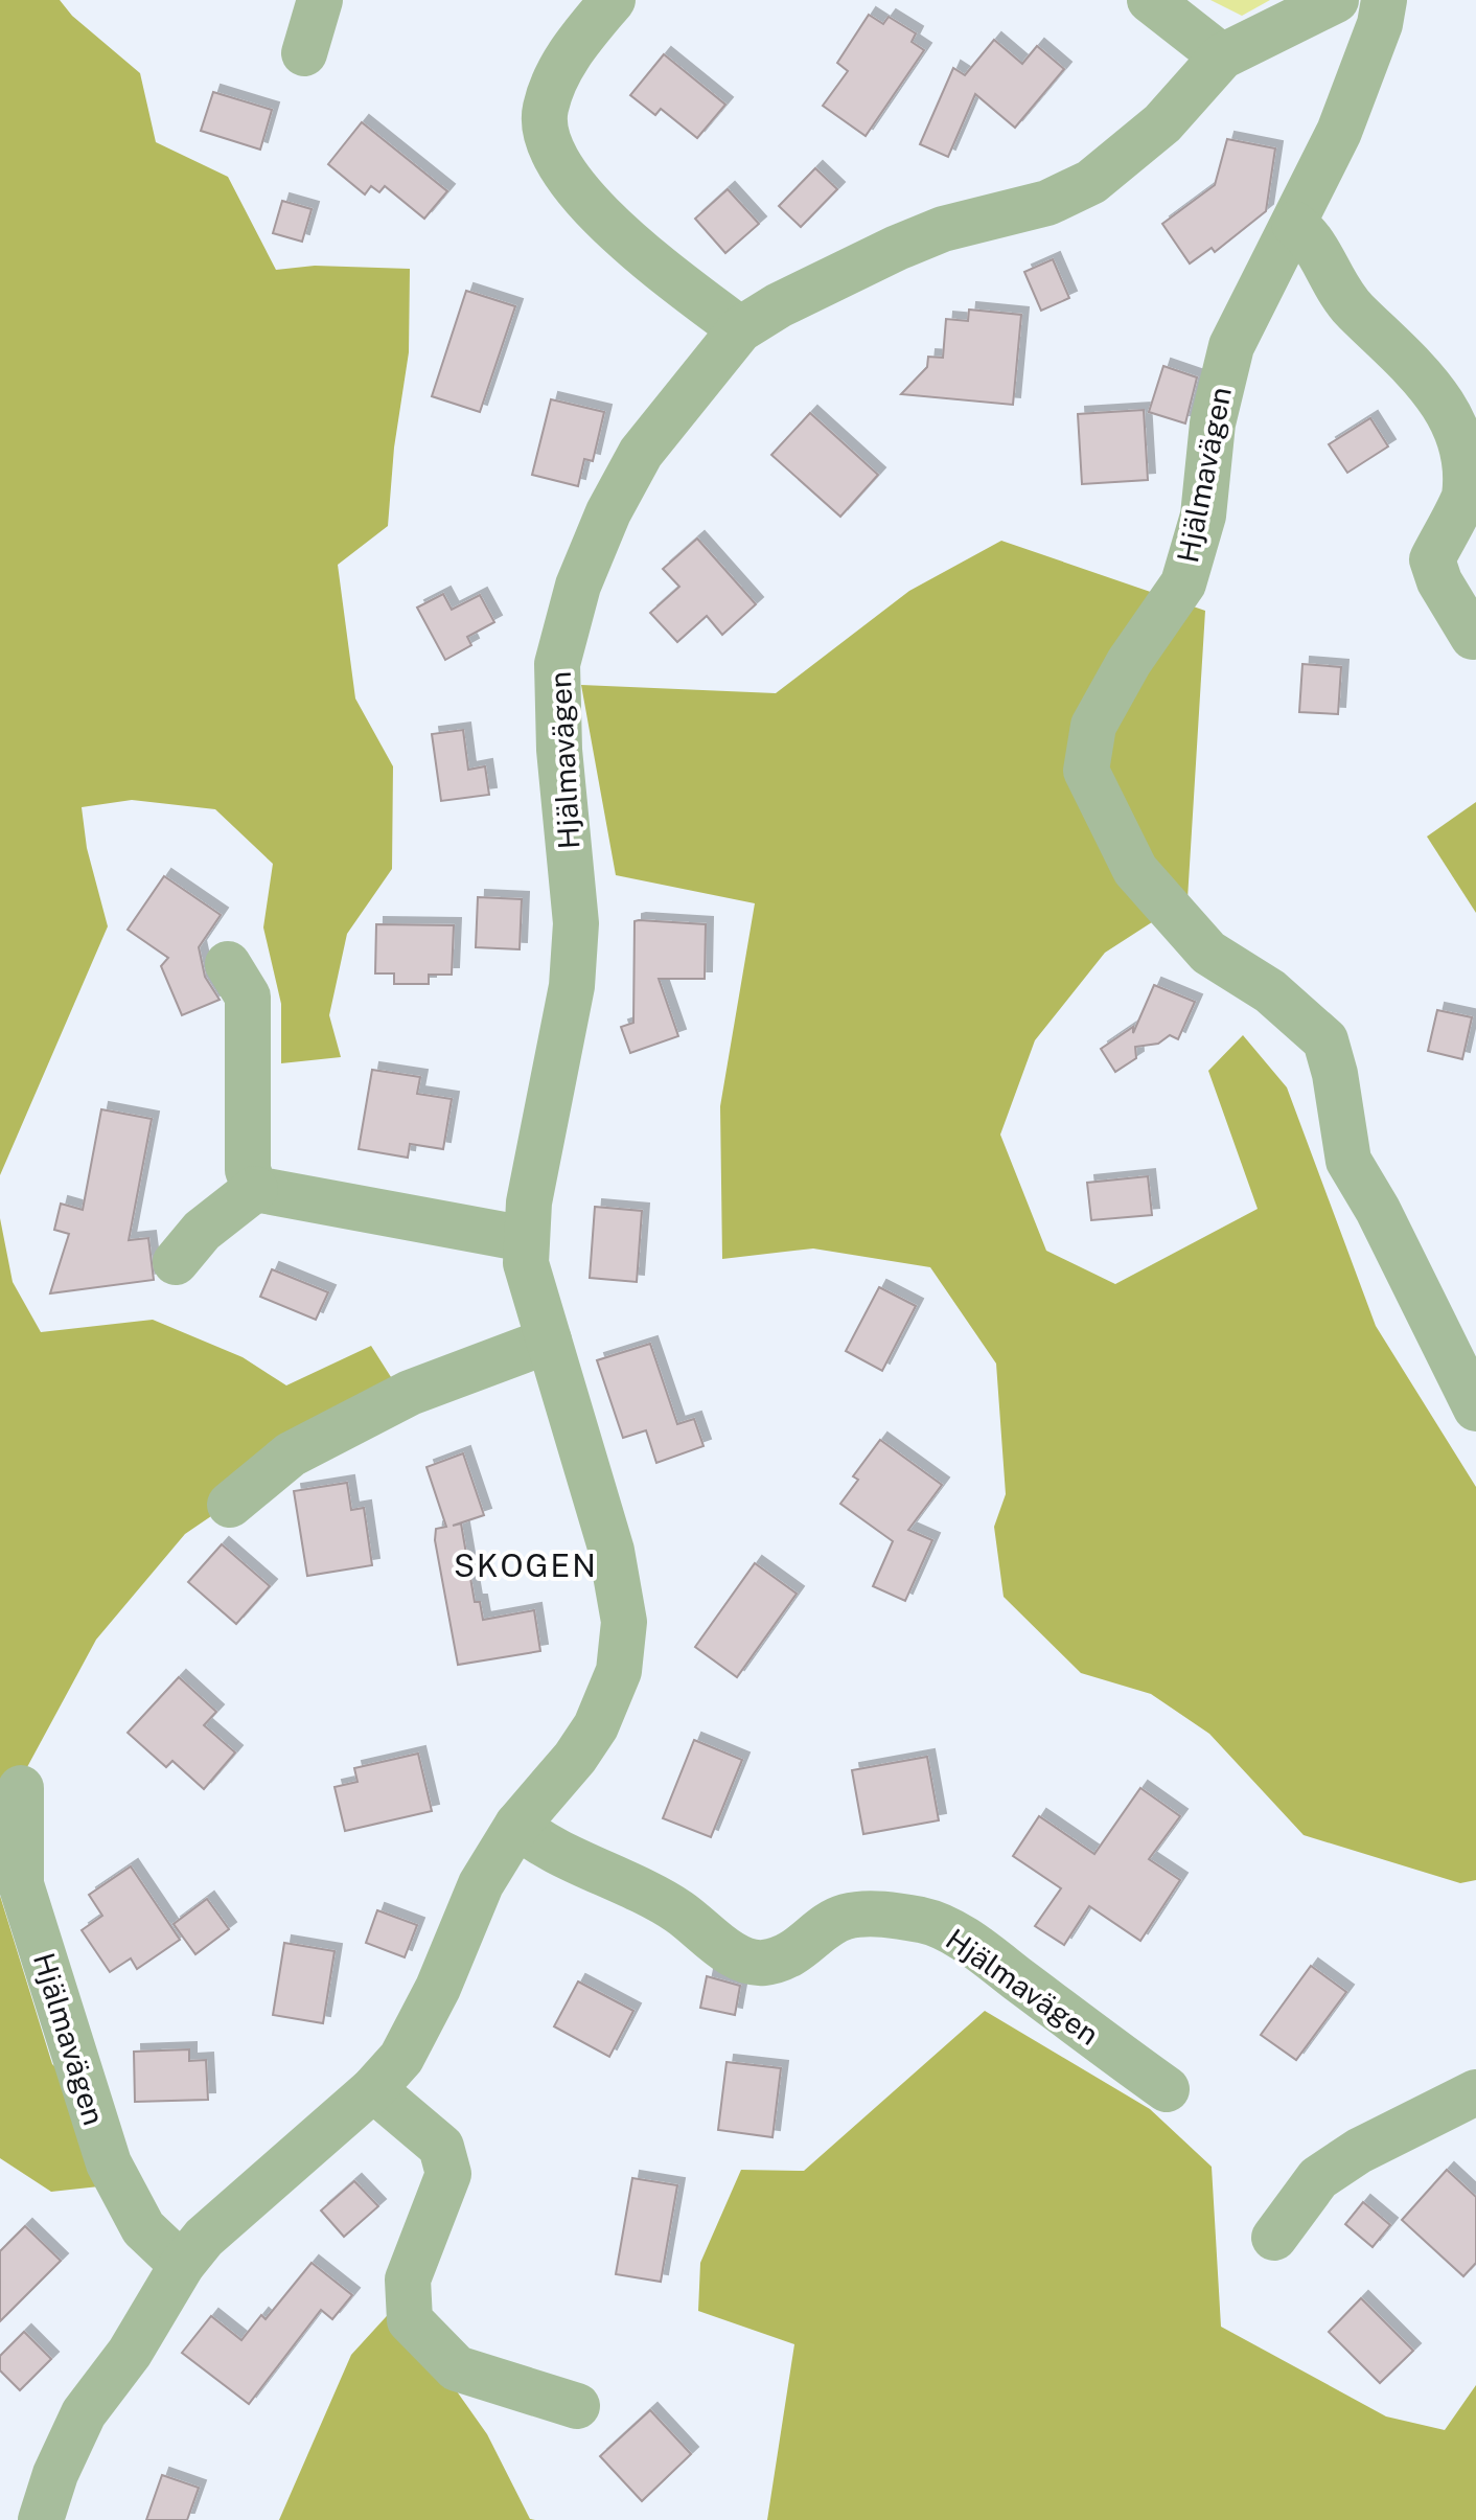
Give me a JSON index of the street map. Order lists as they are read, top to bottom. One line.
{"streets":{"street":["Hjälmavägen"]},"districts":["SKOGEN"]}
